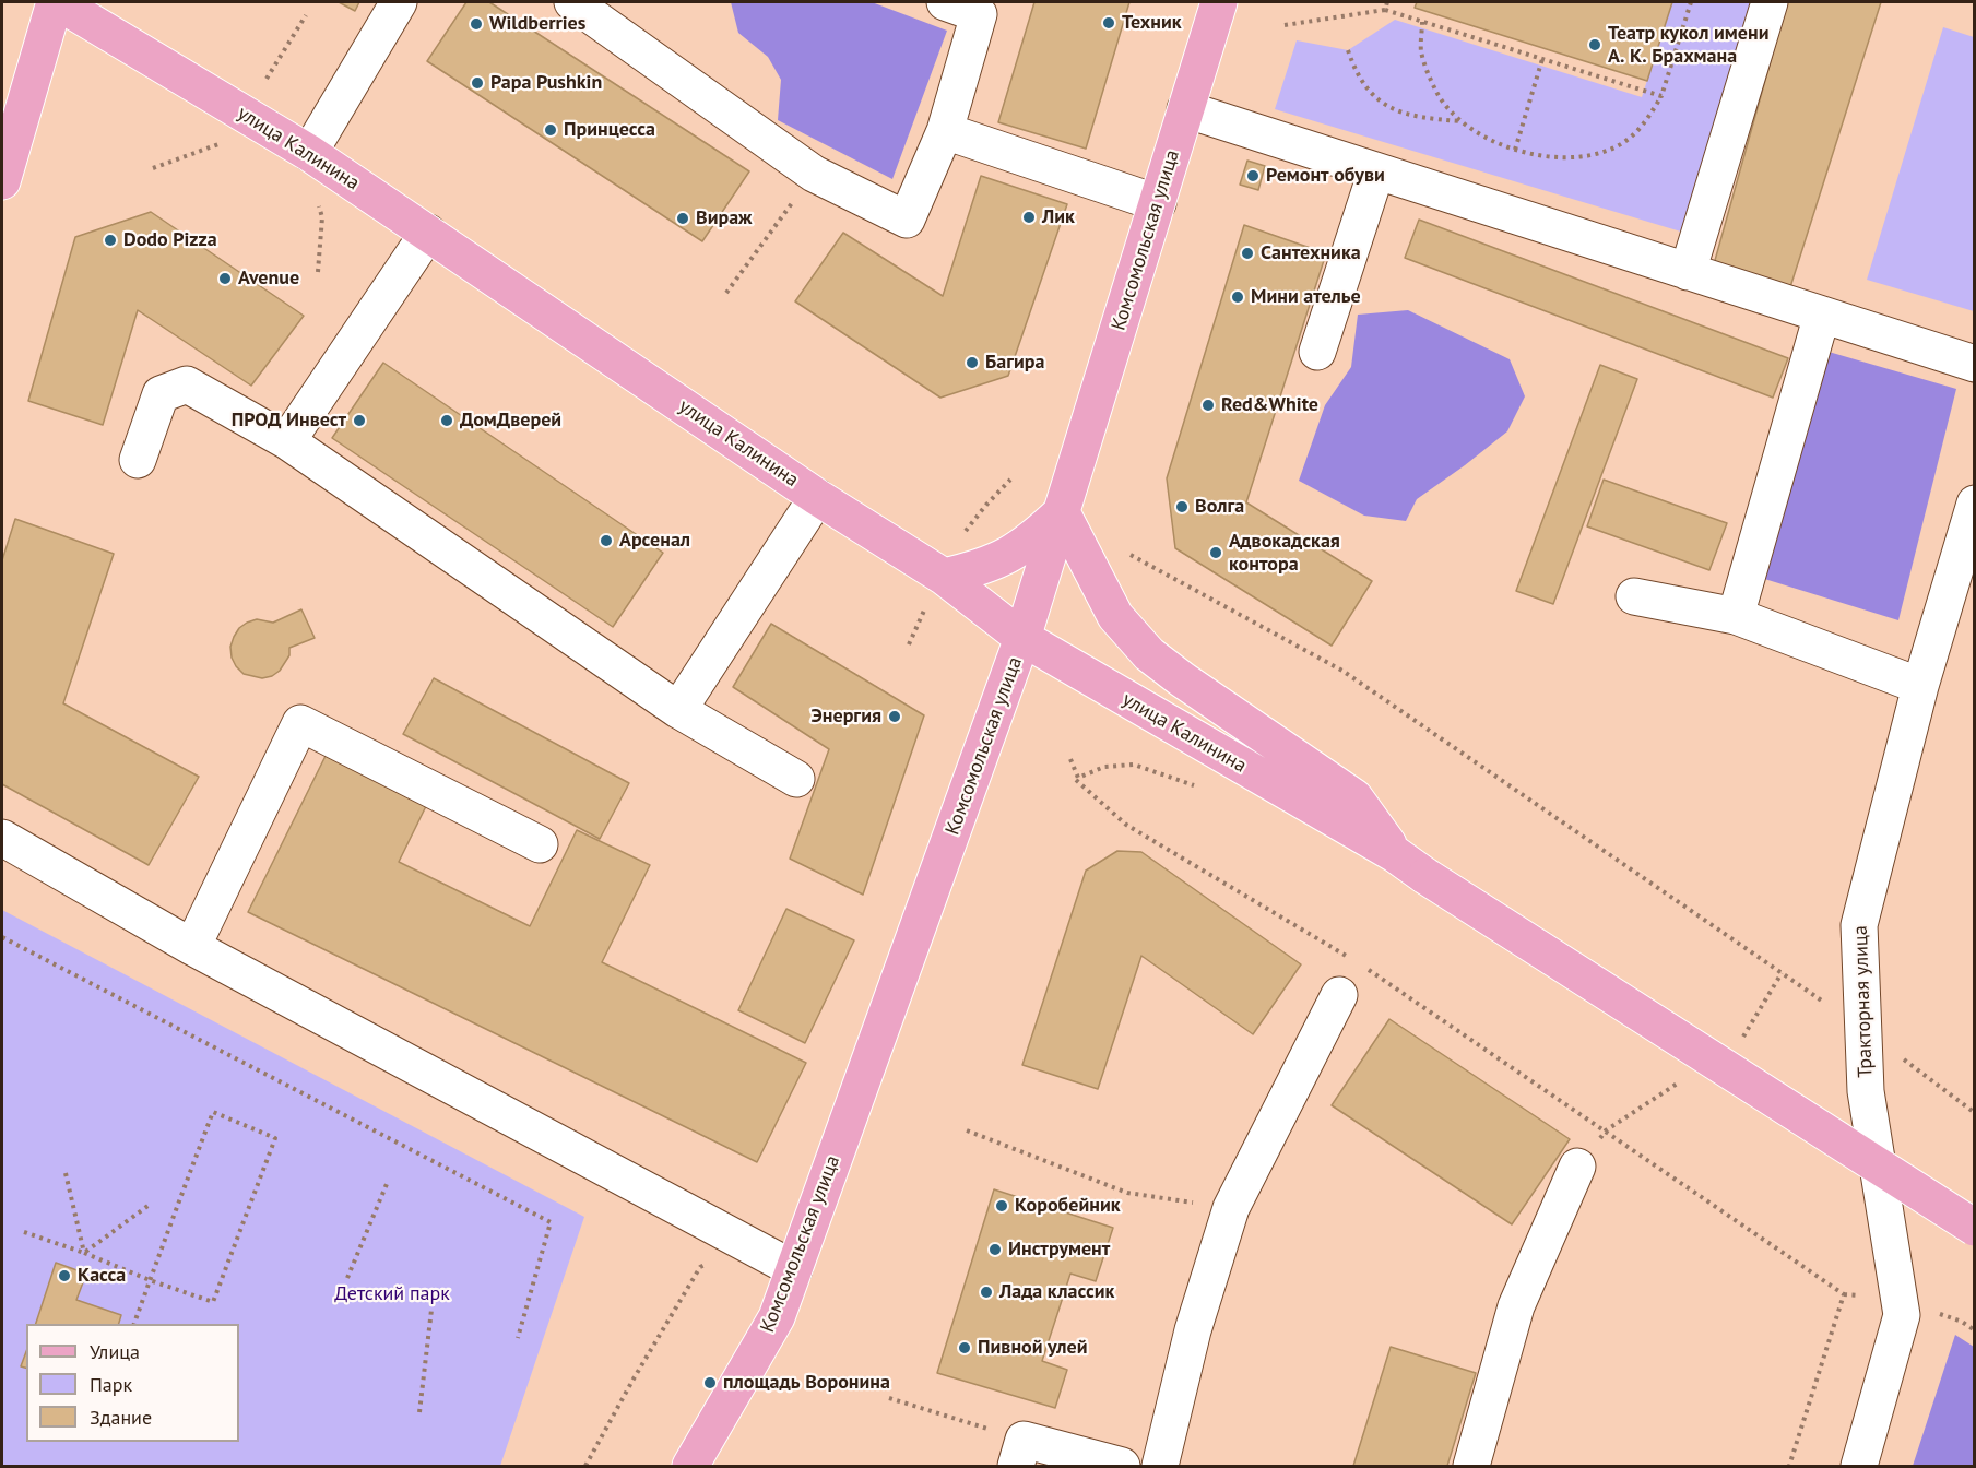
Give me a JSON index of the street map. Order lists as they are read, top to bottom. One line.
{"streets":{"main road":["улица Калинина","Комсомольская улица"],"street":["Тракторная улица"]},"crossings":[["улица Калинина","Комсомольская улица"]],"parks":["Детский парк"],"places":["Техник","Wildberries","Театр кукол имени А. К. Брахмана","Papa Pushkin","Принцесса","Ремонт обуви","Лик","Вираж","Dodo Pizza","Сантехника","Avenue","Мини ателье","Багира","Red&White","ПРОД Инвест","ДомДверей","Волга","Арсенал","Адвокадская контора","Энергия","Коробейник","Инструмент","Касса","Лада классик","Пивной улей","площадь Воронина"],"legend":["Улица","Парк","Здание"]}
